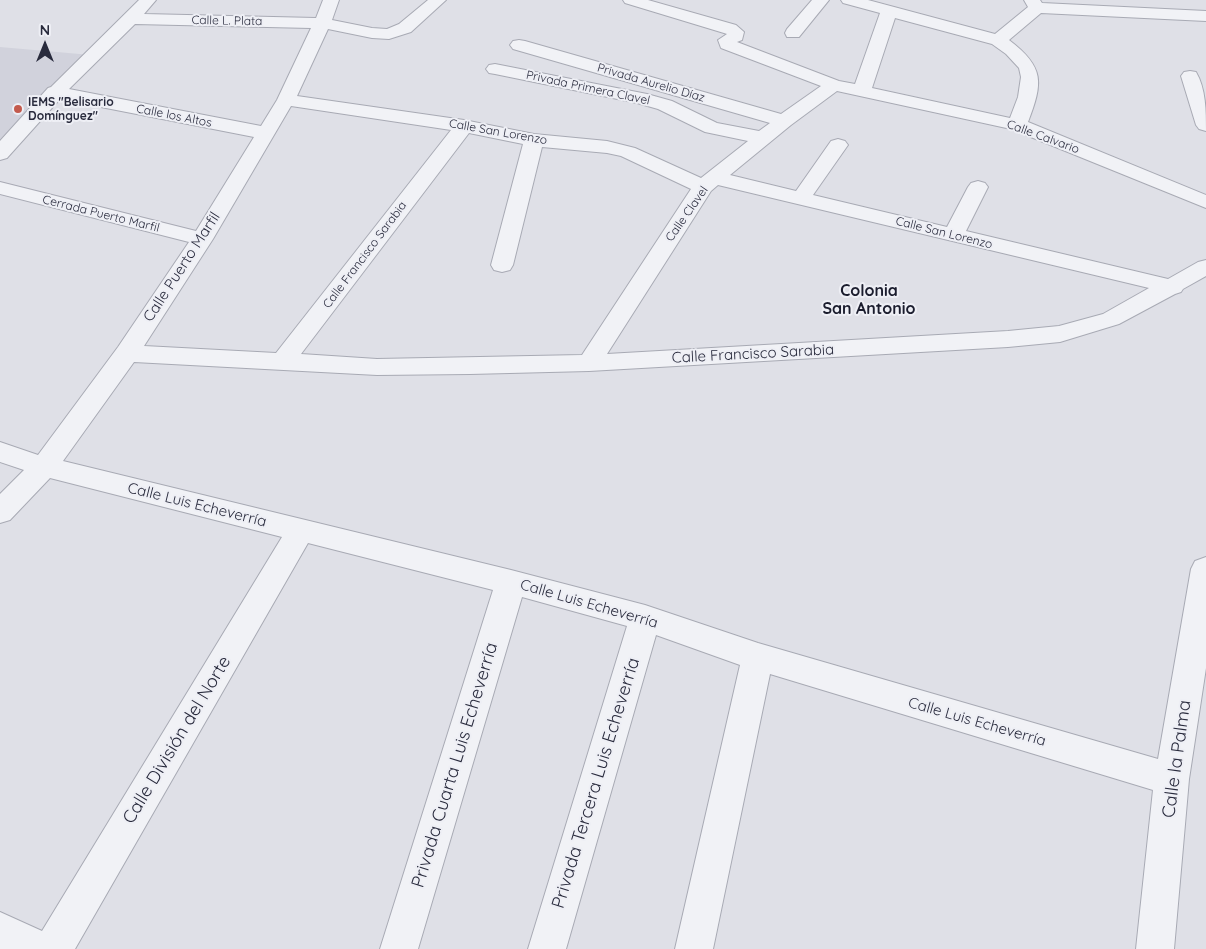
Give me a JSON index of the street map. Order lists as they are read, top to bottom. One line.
{"streets":{"street":["Calle L. Plata","Privada Aurelio Díaz","Privada Primera Clavel","Calle los Altos","Calle San Lorenzo","Calle Calvario","Cerrada Puerto Marfil","Calle Clavel","Calle Francisco Sarabia","Calle Puerto Marfil","Calle Luis Echeverría","Calle División del Norte","Calle la Palma","Privada Cuarta Luis Echeverría","Privada Tercera Luis Echeverría"]},"crossings":[["Calle L. Plata","Calle Puerto Marfil"],["Privada Aurelio Díaz","Calle Clavel"],["Privada Primera Clavel","Calle Clavel"],["Calle los Altos","Calle Puerto Marfil"],["Calle San Lorenzo","Calle Clavel"],["Calle San Lorenzo","Calle Francisco Sarabia"],["Calle San Lorenzo","Calle Puerto Marfil"],["Calle Calvario","Calle Clavel"],["Cerrada Puerto Marfil","Calle Puerto Marfil"],["Calle Clavel","Calle Francisco Sarabia"],["Calle Francisco Sarabia","Calle Puerto Marfil"],["Calle Puerto Marfil","Calle Luis Echeverría"],["Calle Luis Echeverría","Calle División del Norte"],["Calle Luis Echeverría","Calle la Palma"],["Calle Luis Echeverría","Privada Cuarta Luis Echeverría"],["Calle Luis Echeverría","Privada Tercera Luis Echeverría"]],"districts":["Colonia San Antonio"],"places":["IEMS \"Belisario Domínguez\""],"north":"top"}
